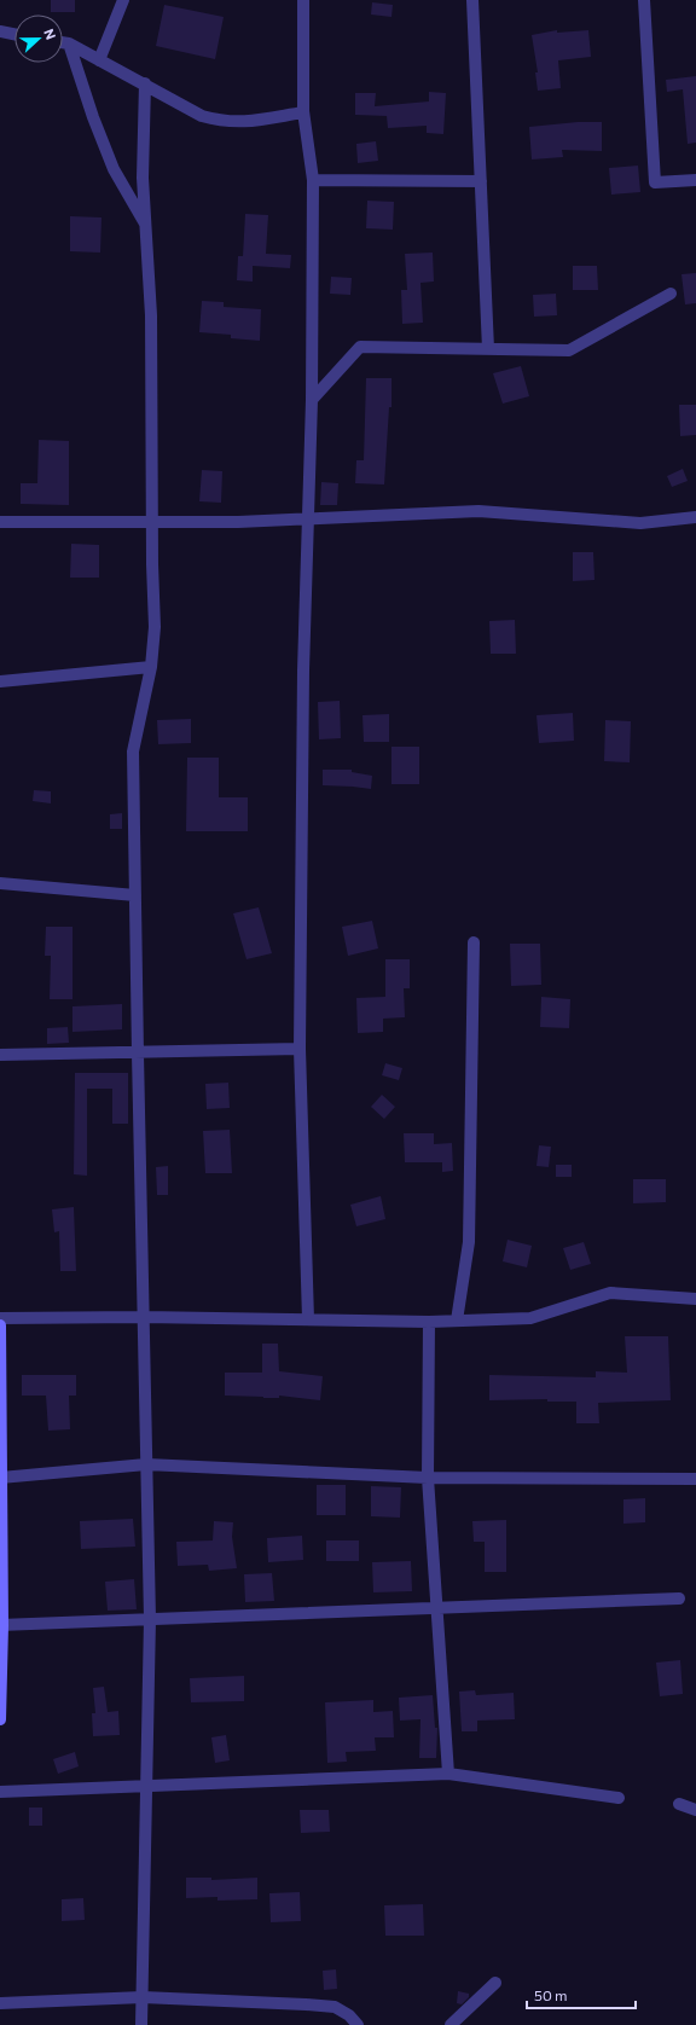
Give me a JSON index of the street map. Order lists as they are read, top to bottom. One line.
{"scale_bar":"50 m","north":"right"}
